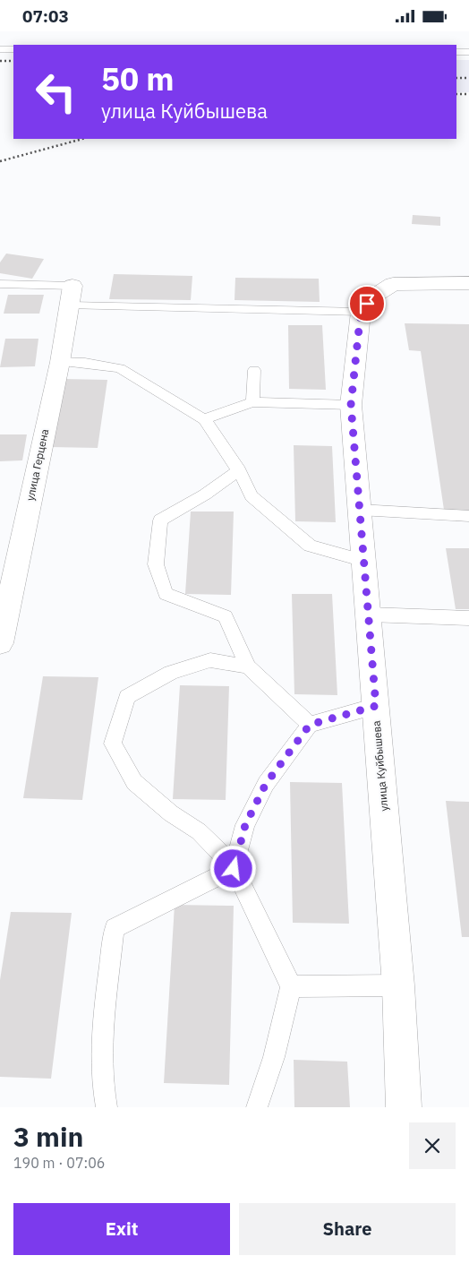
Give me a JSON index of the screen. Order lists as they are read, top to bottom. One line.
{"streets":{"street":["улица Герцена","улица Куйбышева"]},"page":{"status":"07:03","turn":["50 m","улица Куйбышева"],"heading":["3 min","190 m · 07:06"],"buttons":["Exit","Share"]}}
